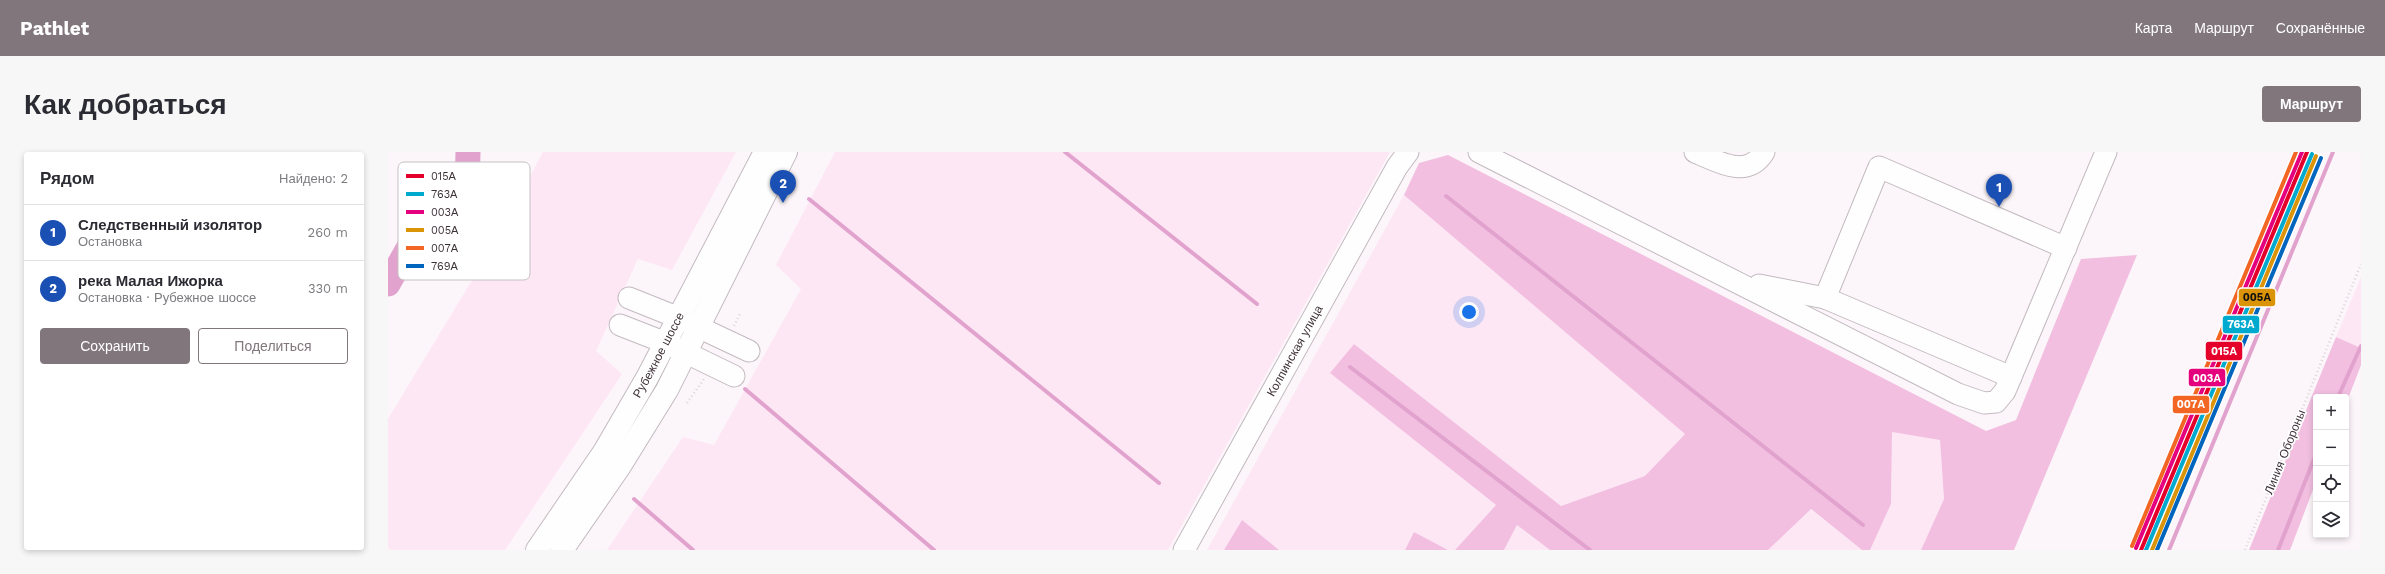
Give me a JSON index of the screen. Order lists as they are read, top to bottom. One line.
{"streets":{"main road":["Рубежное шоссе"],"street":["Колпинская улица"],"path":["Линия Обороны"]},"lines":["transit line 015А","transit line 003А","transit line 007А","transit line 763А","transit line 005А","transit line 769А"],"legend":["015А","763А","003А","005А","007А","769А"],"page":{"header":"Pathlet","nav":["Карта","Маршрут","Сохранённые"],"buttons":["Маршрут",["Сохранить","Поделиться"]],"title":"Как добраться","heading":["Рядом","Найдено: 2"],"pins":["2","1"],"list":[{"mark":"1","name":"Следственный изолятор","note":"Остановка","value":"260 m"},{"mark":"2","name":"река Малая Ижорка","note":"Остановка · Рубежное шоссе","value":"330 m"}],"map_buttons":["+","−"]}}
